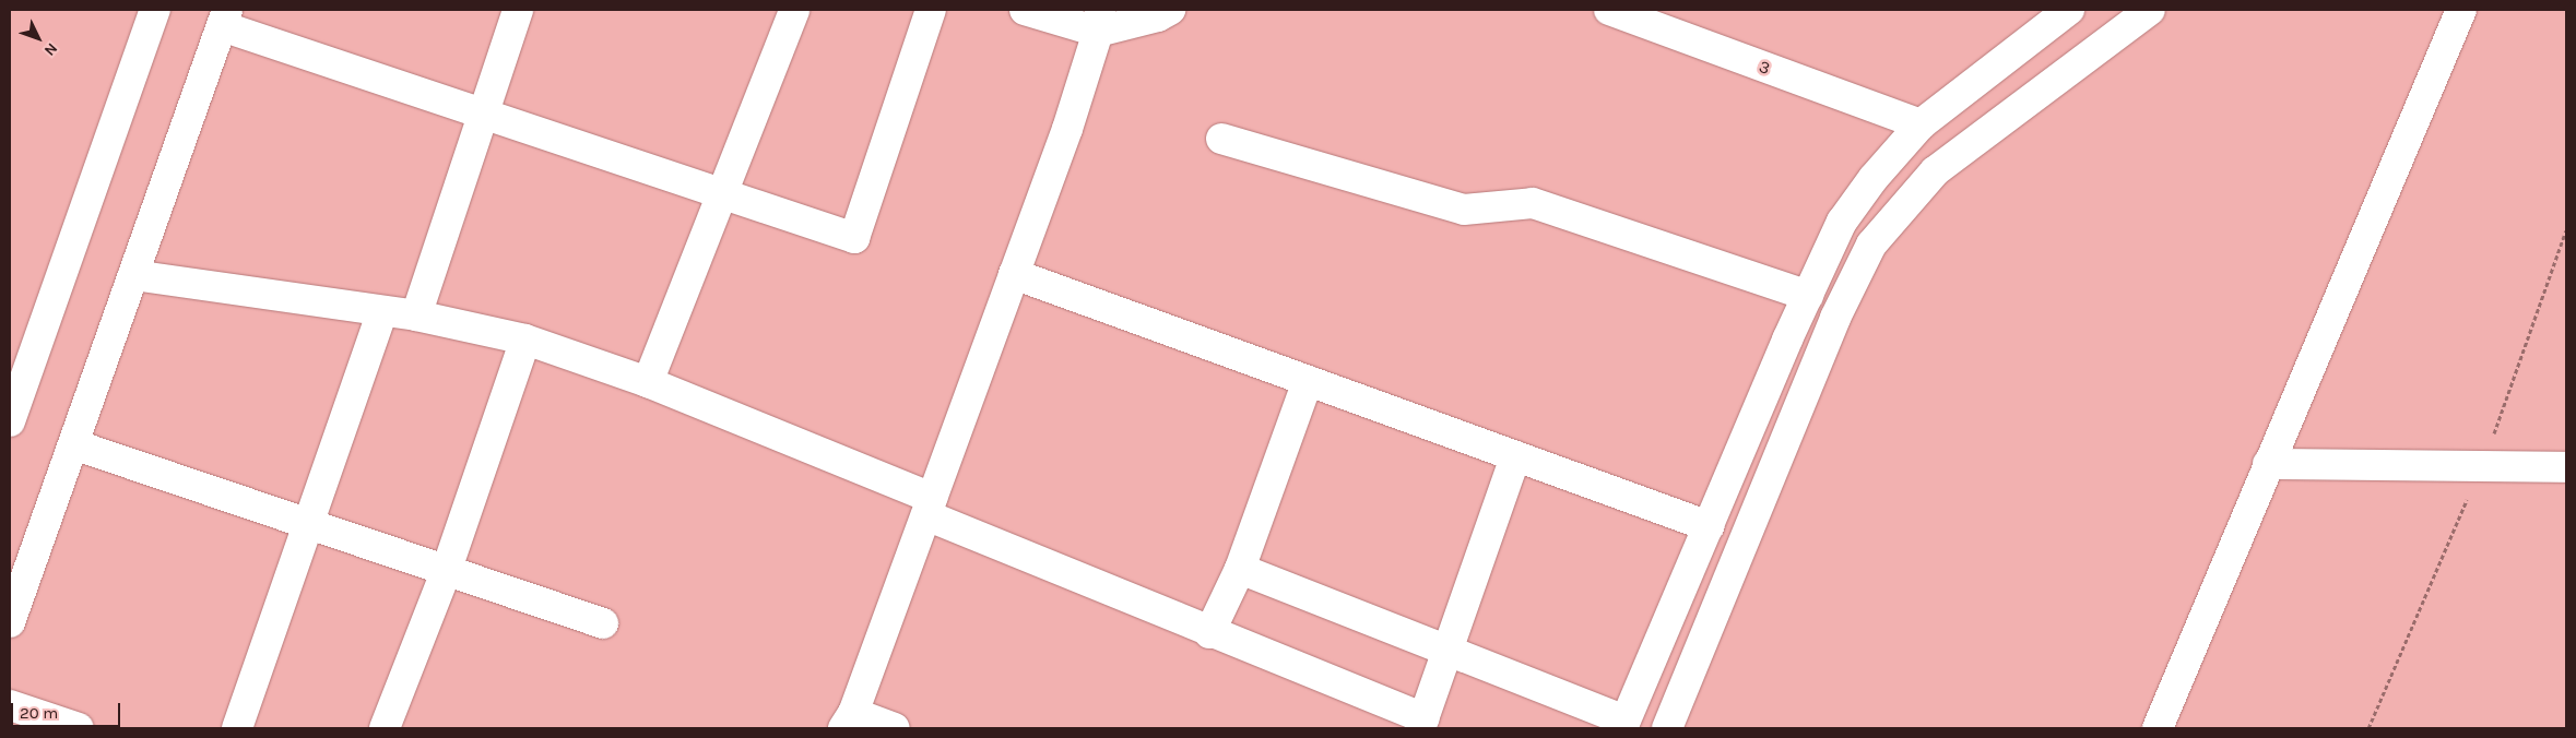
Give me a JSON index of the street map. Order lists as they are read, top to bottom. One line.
{"streets":{"street":["3"]},"scale_bar":"20 m","north":"bottom right"}
